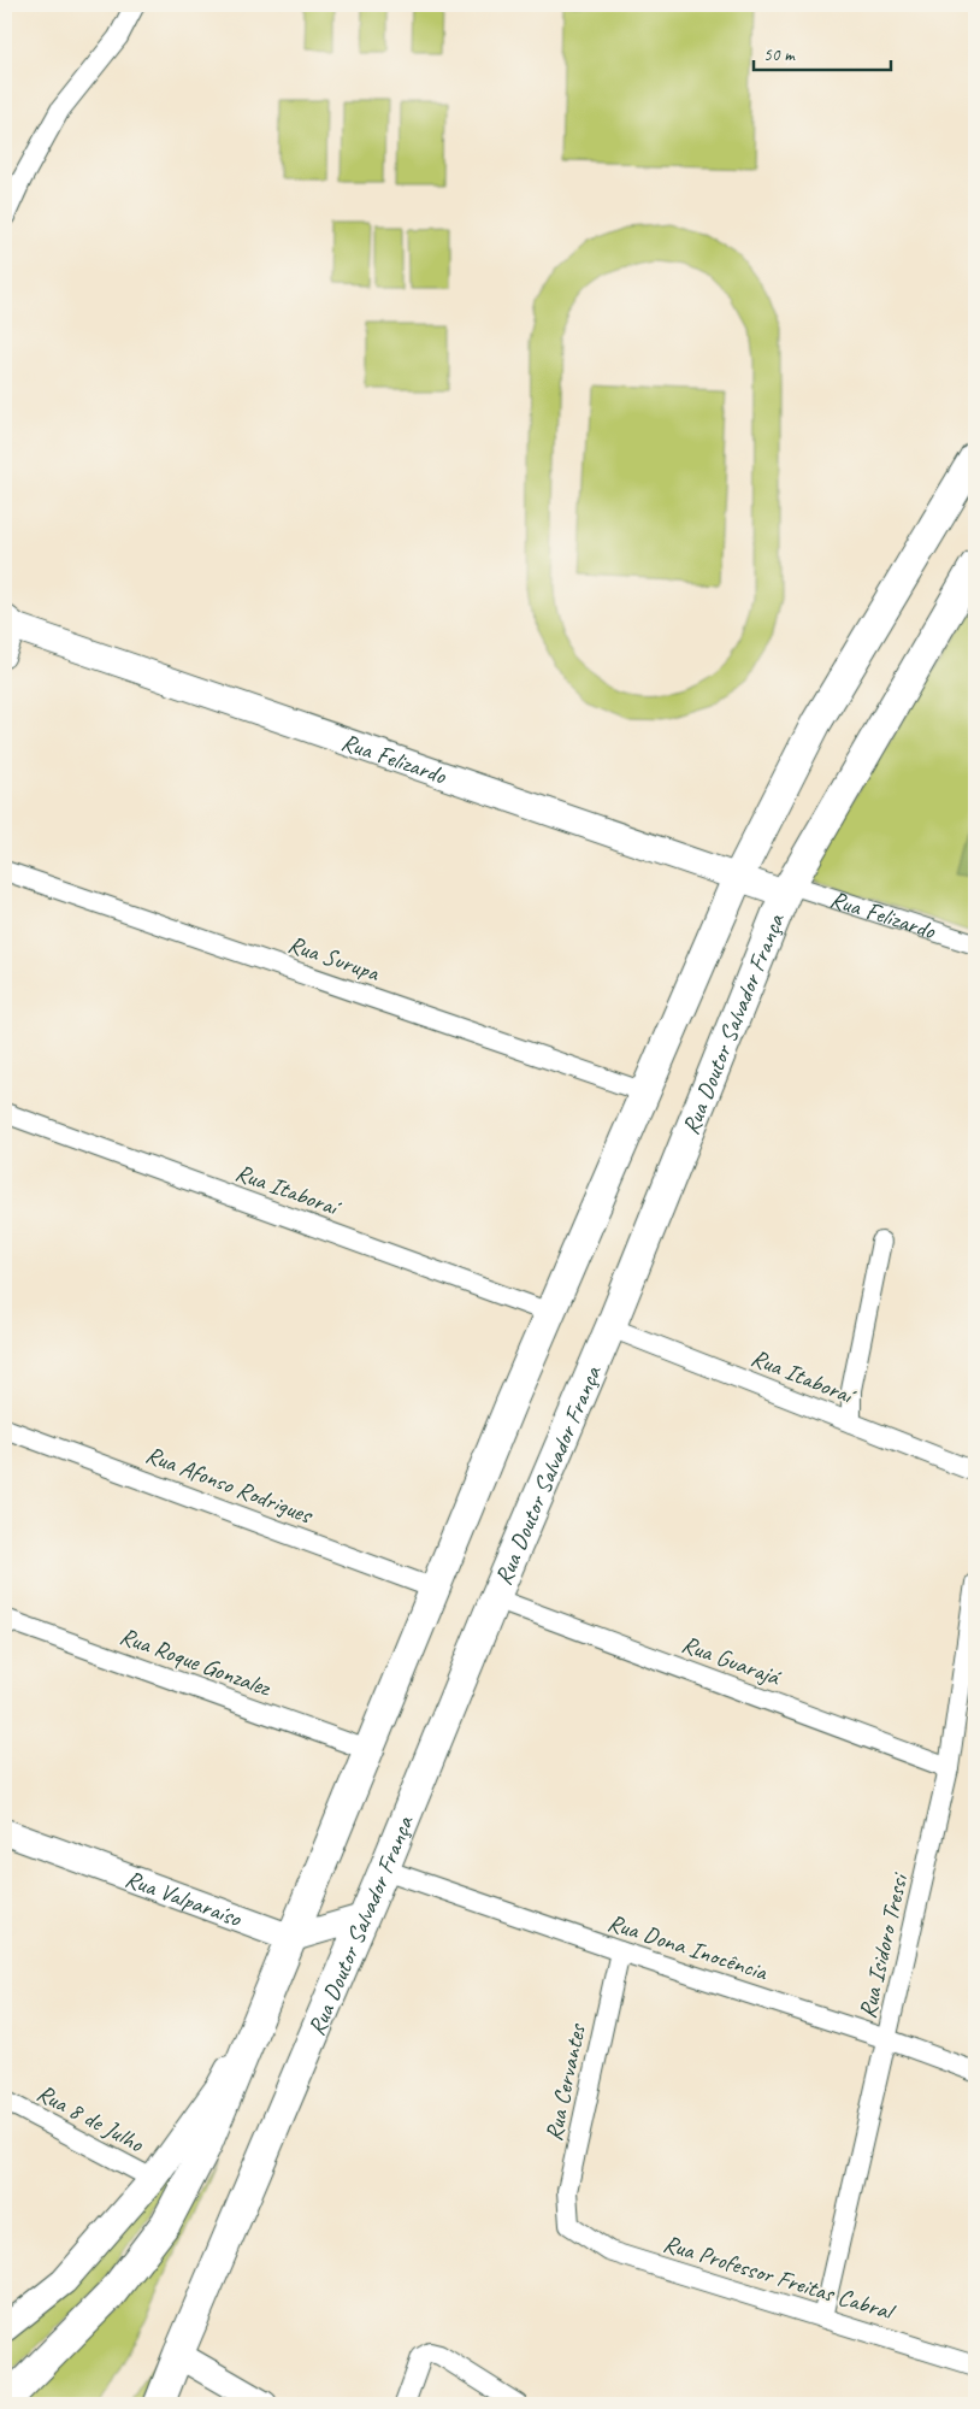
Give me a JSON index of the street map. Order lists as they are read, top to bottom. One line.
{"streets":{"main road":["Rua Felizardo","Rua Doutor Salvador França","Rua Valparaíso"],"street":["Rua Surupa","Rua Itaboraí","Rua Afonso Rodrigues","Rua Guarajá","Rua Roque Gonzalez","Rua Dona Inocência","Rua Isidoro Tressi","Rua Cervantes","Rua 8 de Julho","Rua Professor Freitas Cabral"]},"crossings":[["Rua Felizardo","Rua Doutor Salvador França"],["Rua Surupa","Rua Doutor Salvador França"],["Rua Doutor Salvador França","Rua Itaboraí"],["Rua Doutor Salvador França","Rua Afonso Rodrigues"],["Rua Doutor Salvador França","Rua Guarajá"],["Rua Doutor Salvador França","Rua Roque Gonzalez"],["Rua Doutor Salvador França","Rua Valparaíso"],["Rua Doutor Salvador França","Rua Dona Inocência"],["Rua Doutor Salvador França","Rua 8 de Julho"],["Rua Guarajá","Rua Isidoro Tressi"],["Rua Dona Inocência","Rua Isidoro Tressi"],["Rua Dona Inocência","Rua Cervantes"],["Rua Isidoro Tressi","Rua Professor Freitas Cabral"],["Rua Cervantes","Rua Professor Freitas Cabral"]],"scale_bar":"50 m"}
